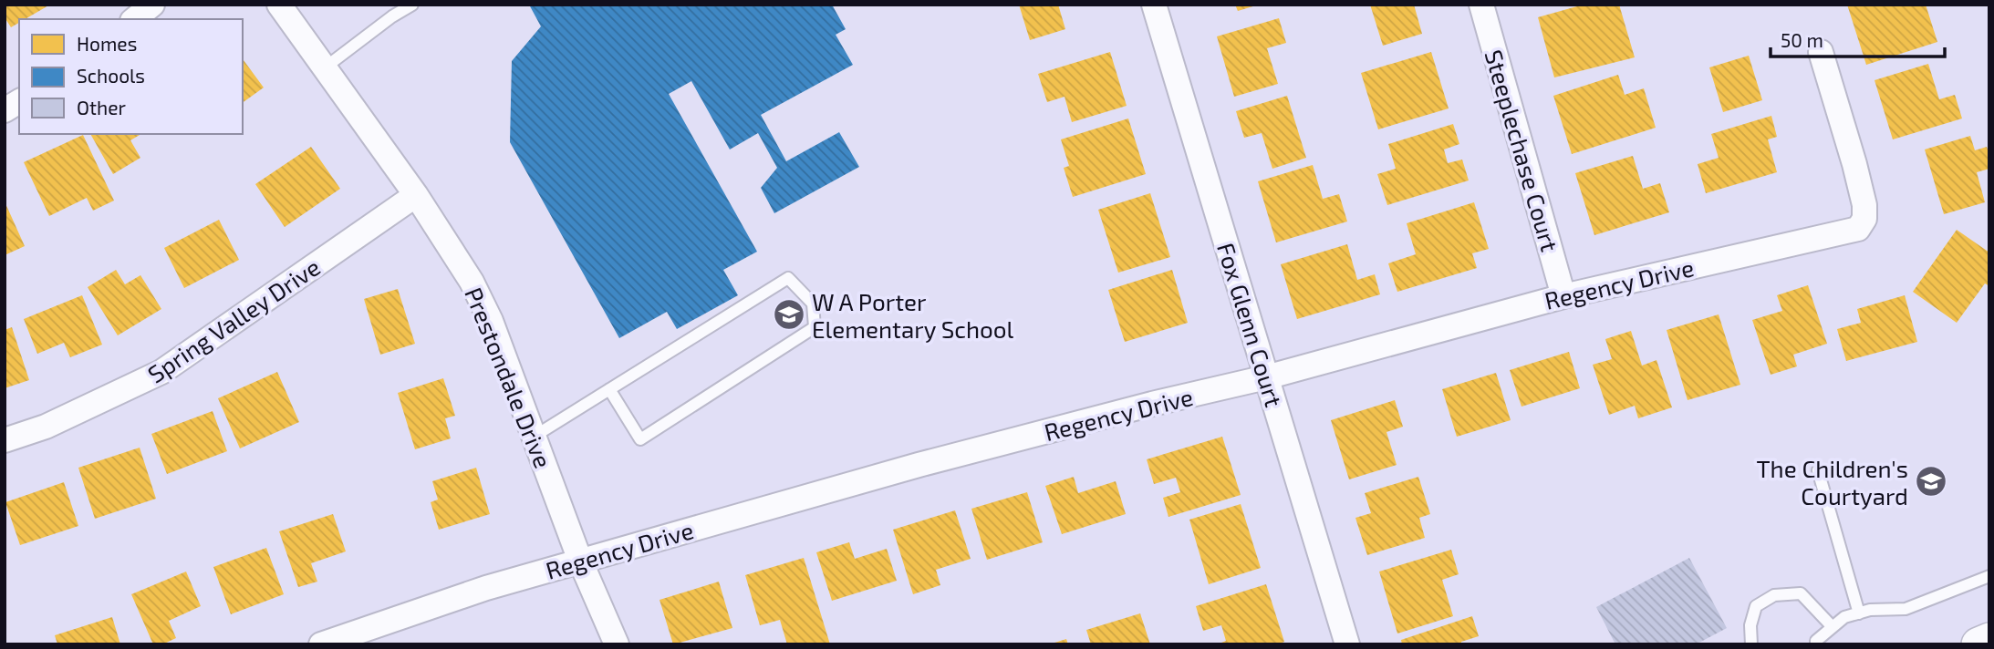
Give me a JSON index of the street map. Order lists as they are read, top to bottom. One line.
{"streets":{"street":["Steeplechase Court","Regency Drive","Spring Valley Drive","Fox Glenn Court","Prestondale Drive"]},"crossings":[["Steeplechase Court","Regency Drive"],["Regency Drive","Fox Glenn Court"],["Regency Drive","Prestondale Drive"],["Spring Valley Drive","Prestondale Drive"]],"places":{"school or university":["W A Porter Elementary School","The Children's Courtyard"]},"legend":["Homes","Schools","Other"],"scale_bar":"50 m"}
